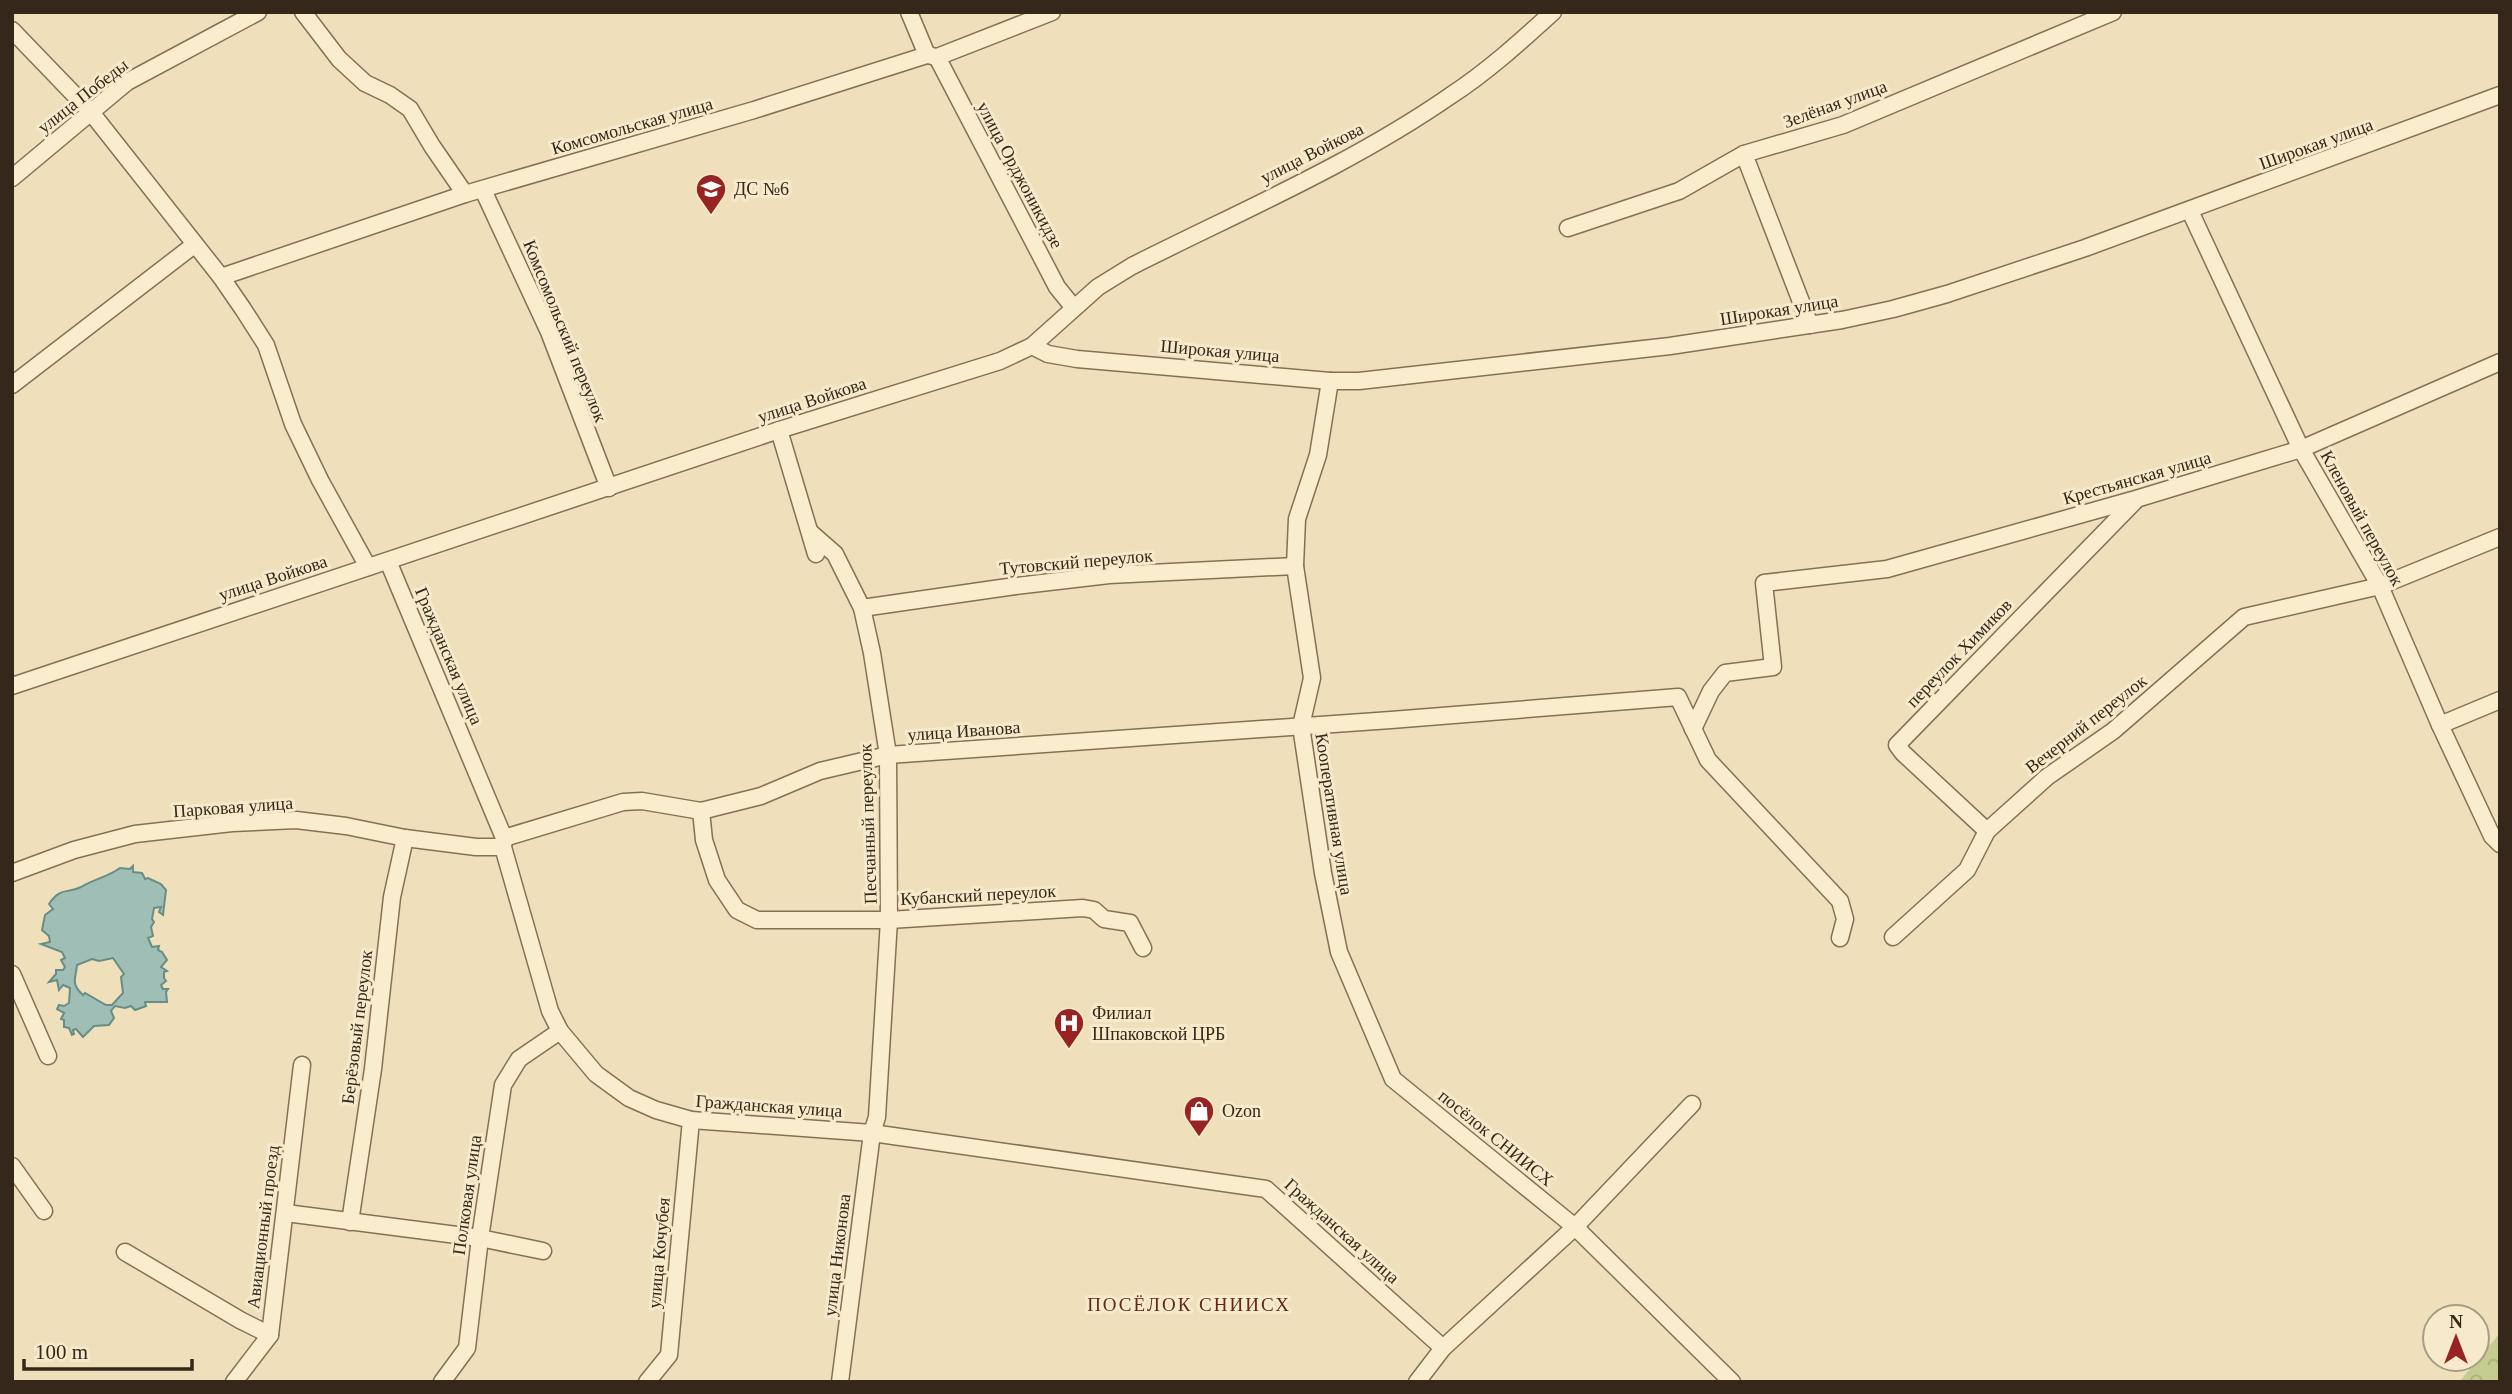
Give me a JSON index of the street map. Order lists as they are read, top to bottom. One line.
{"streets":{"street":["улица Победы","Зелёная улица","Комсомольская улица","Широкая улица","улица Войкова","улица Орджоникидзе","Комсомольский переулок","Крестьянская улица","Кленовый переулок","Тутовский переулок","переулок Химиков","Гражданская улица","Вечерний переулок","улица Иванова","Парковая улица","Кооперативная улица","Песчанный переулок","Кубанский переулок","Берёзовый переулок","посёлок СНИИСХ","Полковая улица","Авиационный проезд","улица Кочубея","улица Никонова"]},"crossings":[["Комсомольская улица","улица Орджоникидзе"],["Комсомольская улица","Комсомольский переулок"],["Широкая улица","улица Войкова"],["Широкая улица","Кленовый переулок"],["Широкая улица","Кооперативная улица"],["улица Войкова","улица Орджоникидзе"],["улица Войкова","Комсомольский переулок"],["улица Войкова","Гражданская улица"],["Крестьянская улица","Кленовый переулок"],["Крестьянская улица","переулок Химиков"],["Крестьянская улица","улица Иванова"],["Кленовый переулок","Вечерний переулок"],["Тутовский переулок","Кооперативная улица"],["Тутовский переулок","Песчанный переулок"],["переулок Химиков","Вечерний переулок"],["Гражданская улица","улица Иванова"],["Гражданская улица","Парковая улица"],["Гражданская улица","Песчанный переулок"],["Гражданская улица","Полковая улица"],["Гражданская улица","улица Кочубея"],["Гражданская улица","улица Никонова"],["улица Иванова","Парковая улица"],["улица Иванова","Кооперативная улица"],["улица Иванова","Песчанный переулок"],["улица Иванова","Кубанский переулок"],["Парковая улица","Берёзовый переулок"],["Кооперативная улица","посёлок СНИИСХ"],["Песчанный переулок","Кубанский переулок"],["Песчанный переулок","улица Никонова"]],"districts":["ПОСЁЛОК СНИИСХ"],"places":{"school or university":["ДС №6"],"hospital":["Филиал Шпаковской ЦРБ"],"shop":["Ozon"]},"scale_bar":"100 m","north":"top"}
